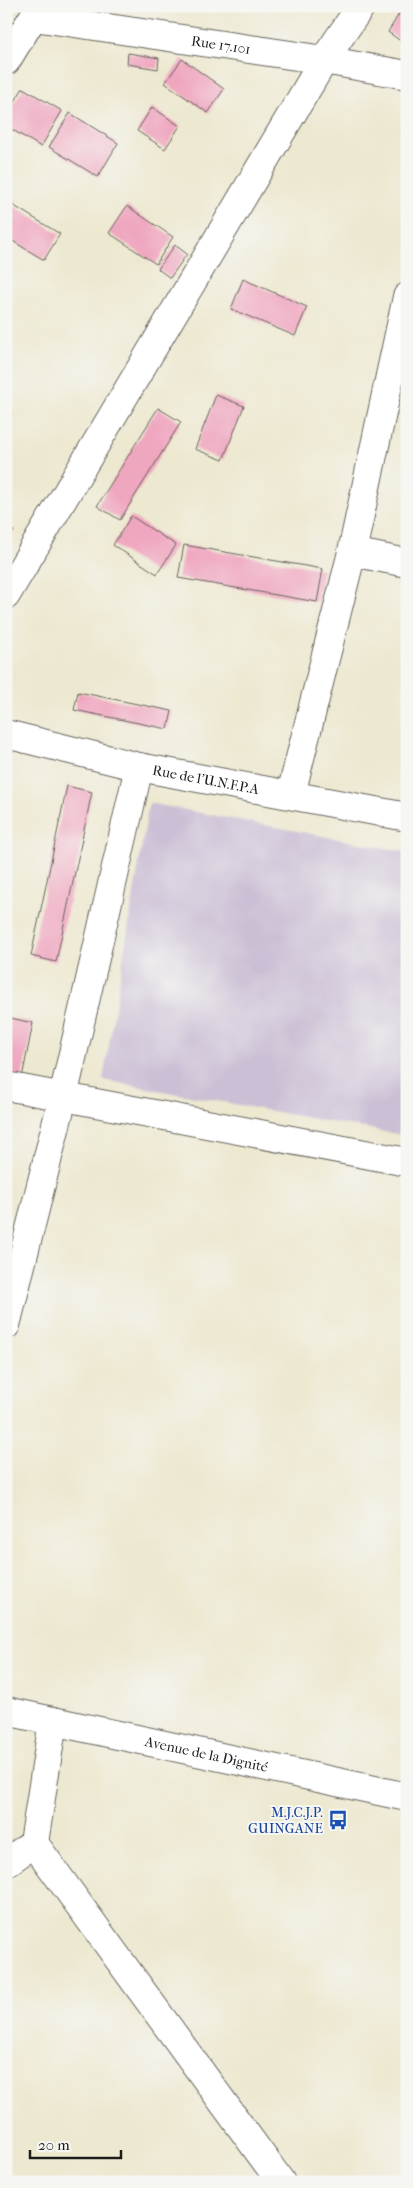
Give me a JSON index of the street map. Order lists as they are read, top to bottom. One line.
{"streets":{"street":["Rue 17.101","Rue de l'U.N.F.P.A","Avenue de la Dignité"]},"places":{"bus stop":["M.J.C.J.P. GUINGANE"]},"scale_bar":"20 m"}
